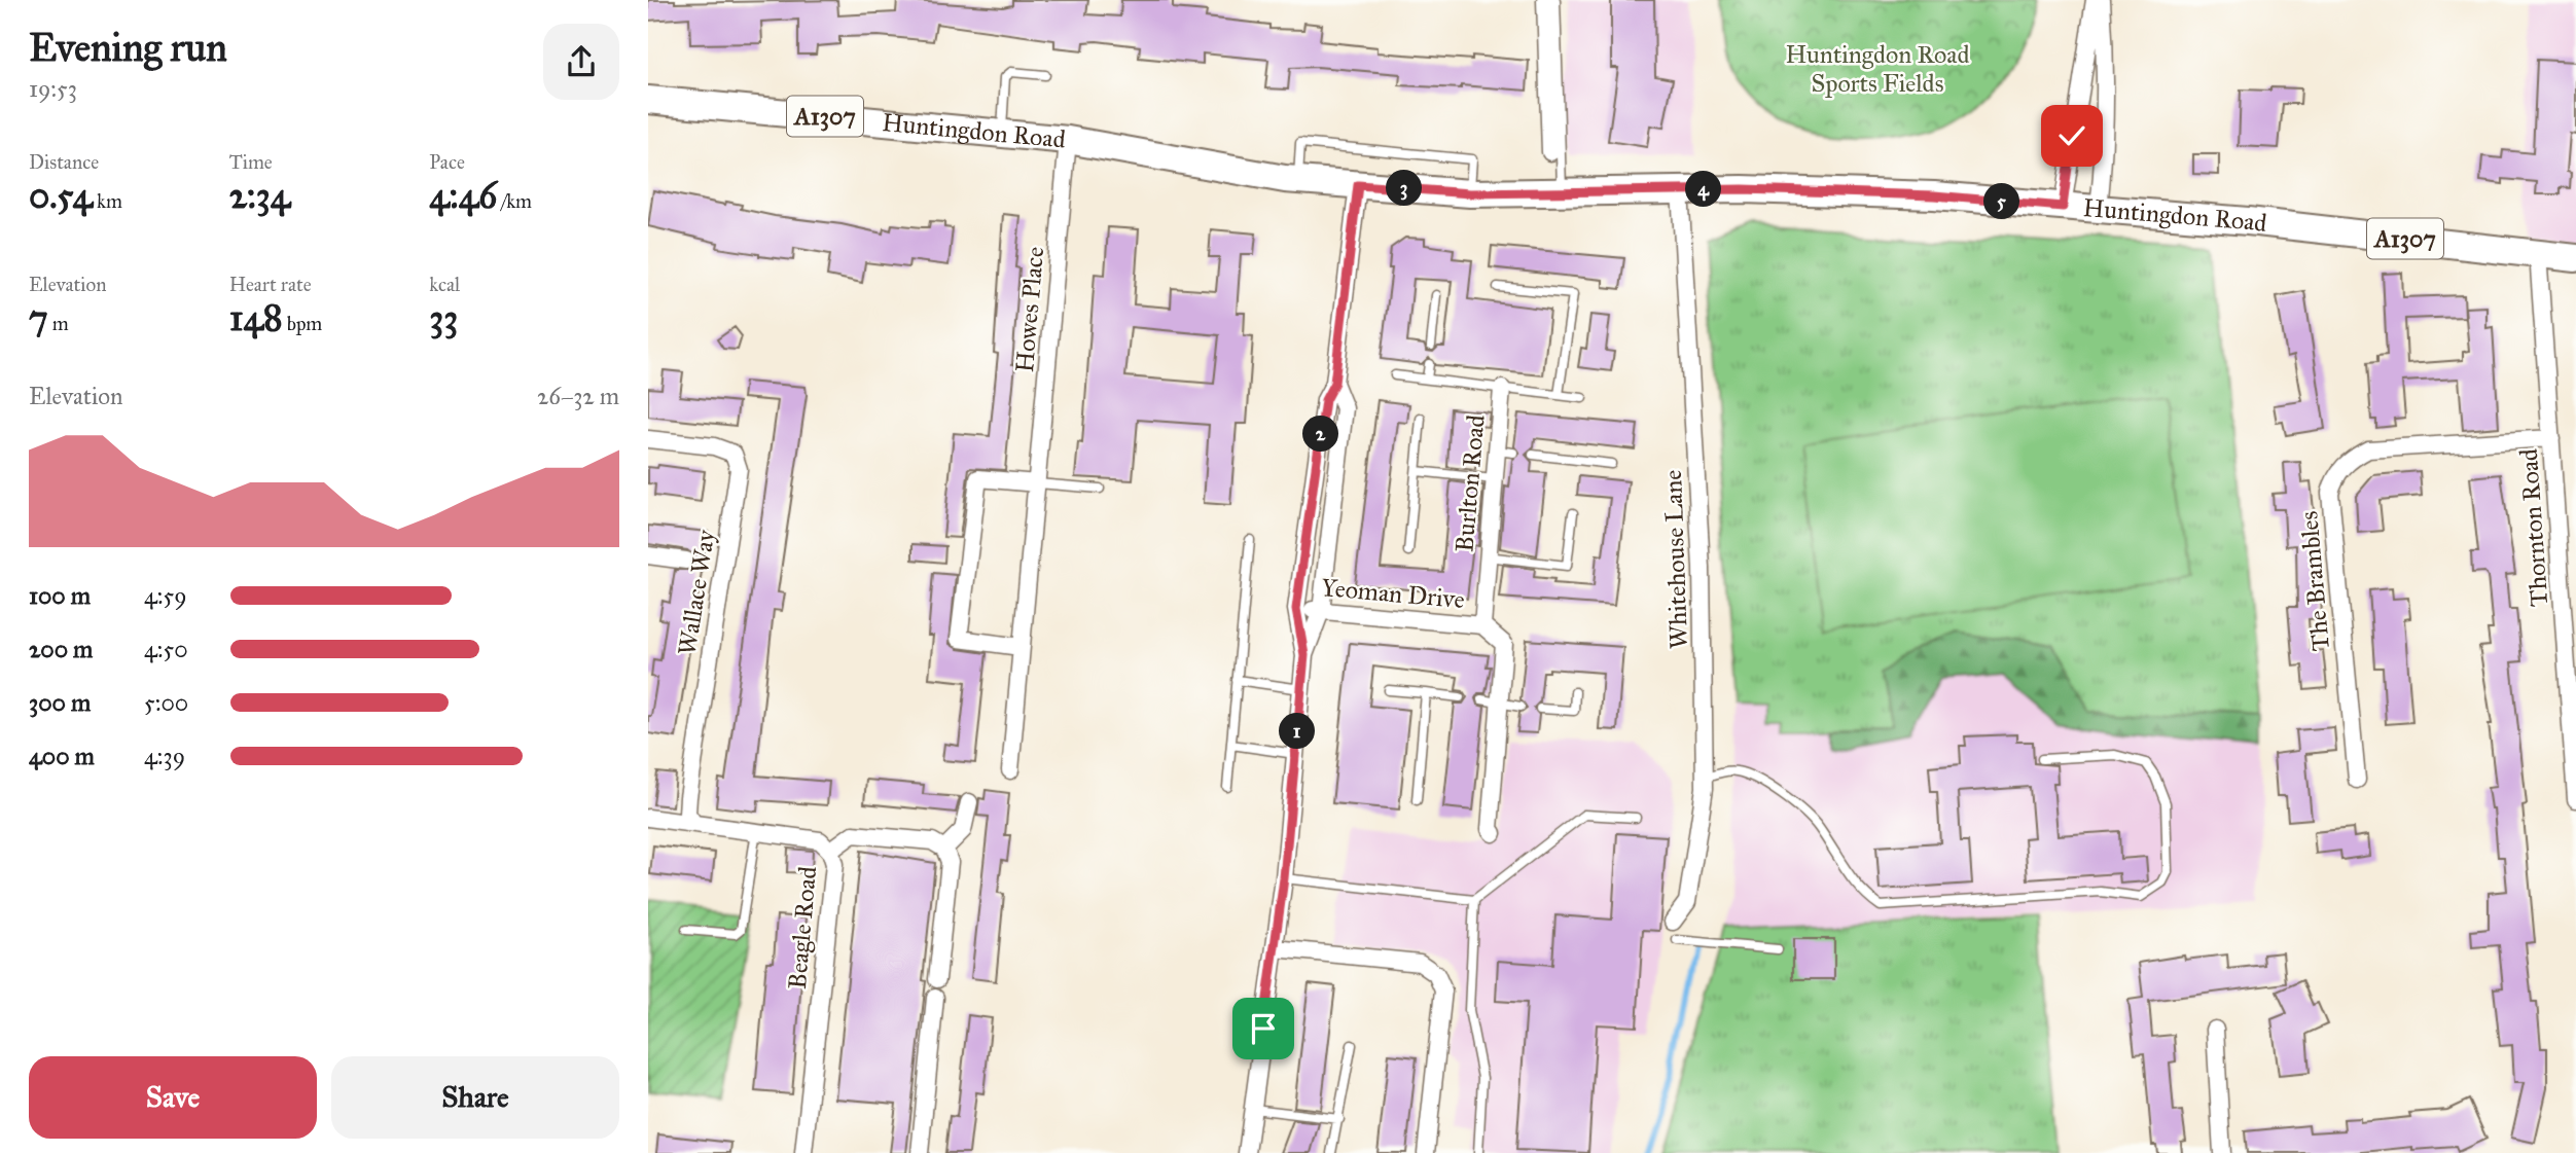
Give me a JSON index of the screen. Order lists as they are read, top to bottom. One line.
{"streets":{"main road":["A1307","Huntingdon Road"],"street":["Howes Place","Burlton Road","Thornton Road","Whitehouse Lane","The Brambles","Wallace Way","Yeoman Drive","Beagle Road"]},"crossings":[["Huntingdon Road","Howes Place"],["Huntingdon Road","Thornton Road"],["Huntingdon Road","Whitehouse Lane"],["Burlton Road","Yeoman Drive"],["Thornton Road","The Brambles"],["Wallace Way","Beagle Road"]],"parks":["Huntingdon Road Sports Fields"],"page":{"heading":["Evening run","19:53"],"stats":[["Distance","0.54 km"],["Time","2:34"],["Pace","4:46 /km"],["Elevation","7 m"],["Heart rate","148 bpm"],["kcal","33"]],"pins":["3","4","5","2","1"],"chart":["Elevation","26–32 m"],"list":[{"name":"100 m","note":"4:59"},{"name":"200 m","note":"4:50"},{"name":"300 m","note":"5:00"},{"name":"400 m","note":"4:39"}],"buttons":["Save","Share"]}}
